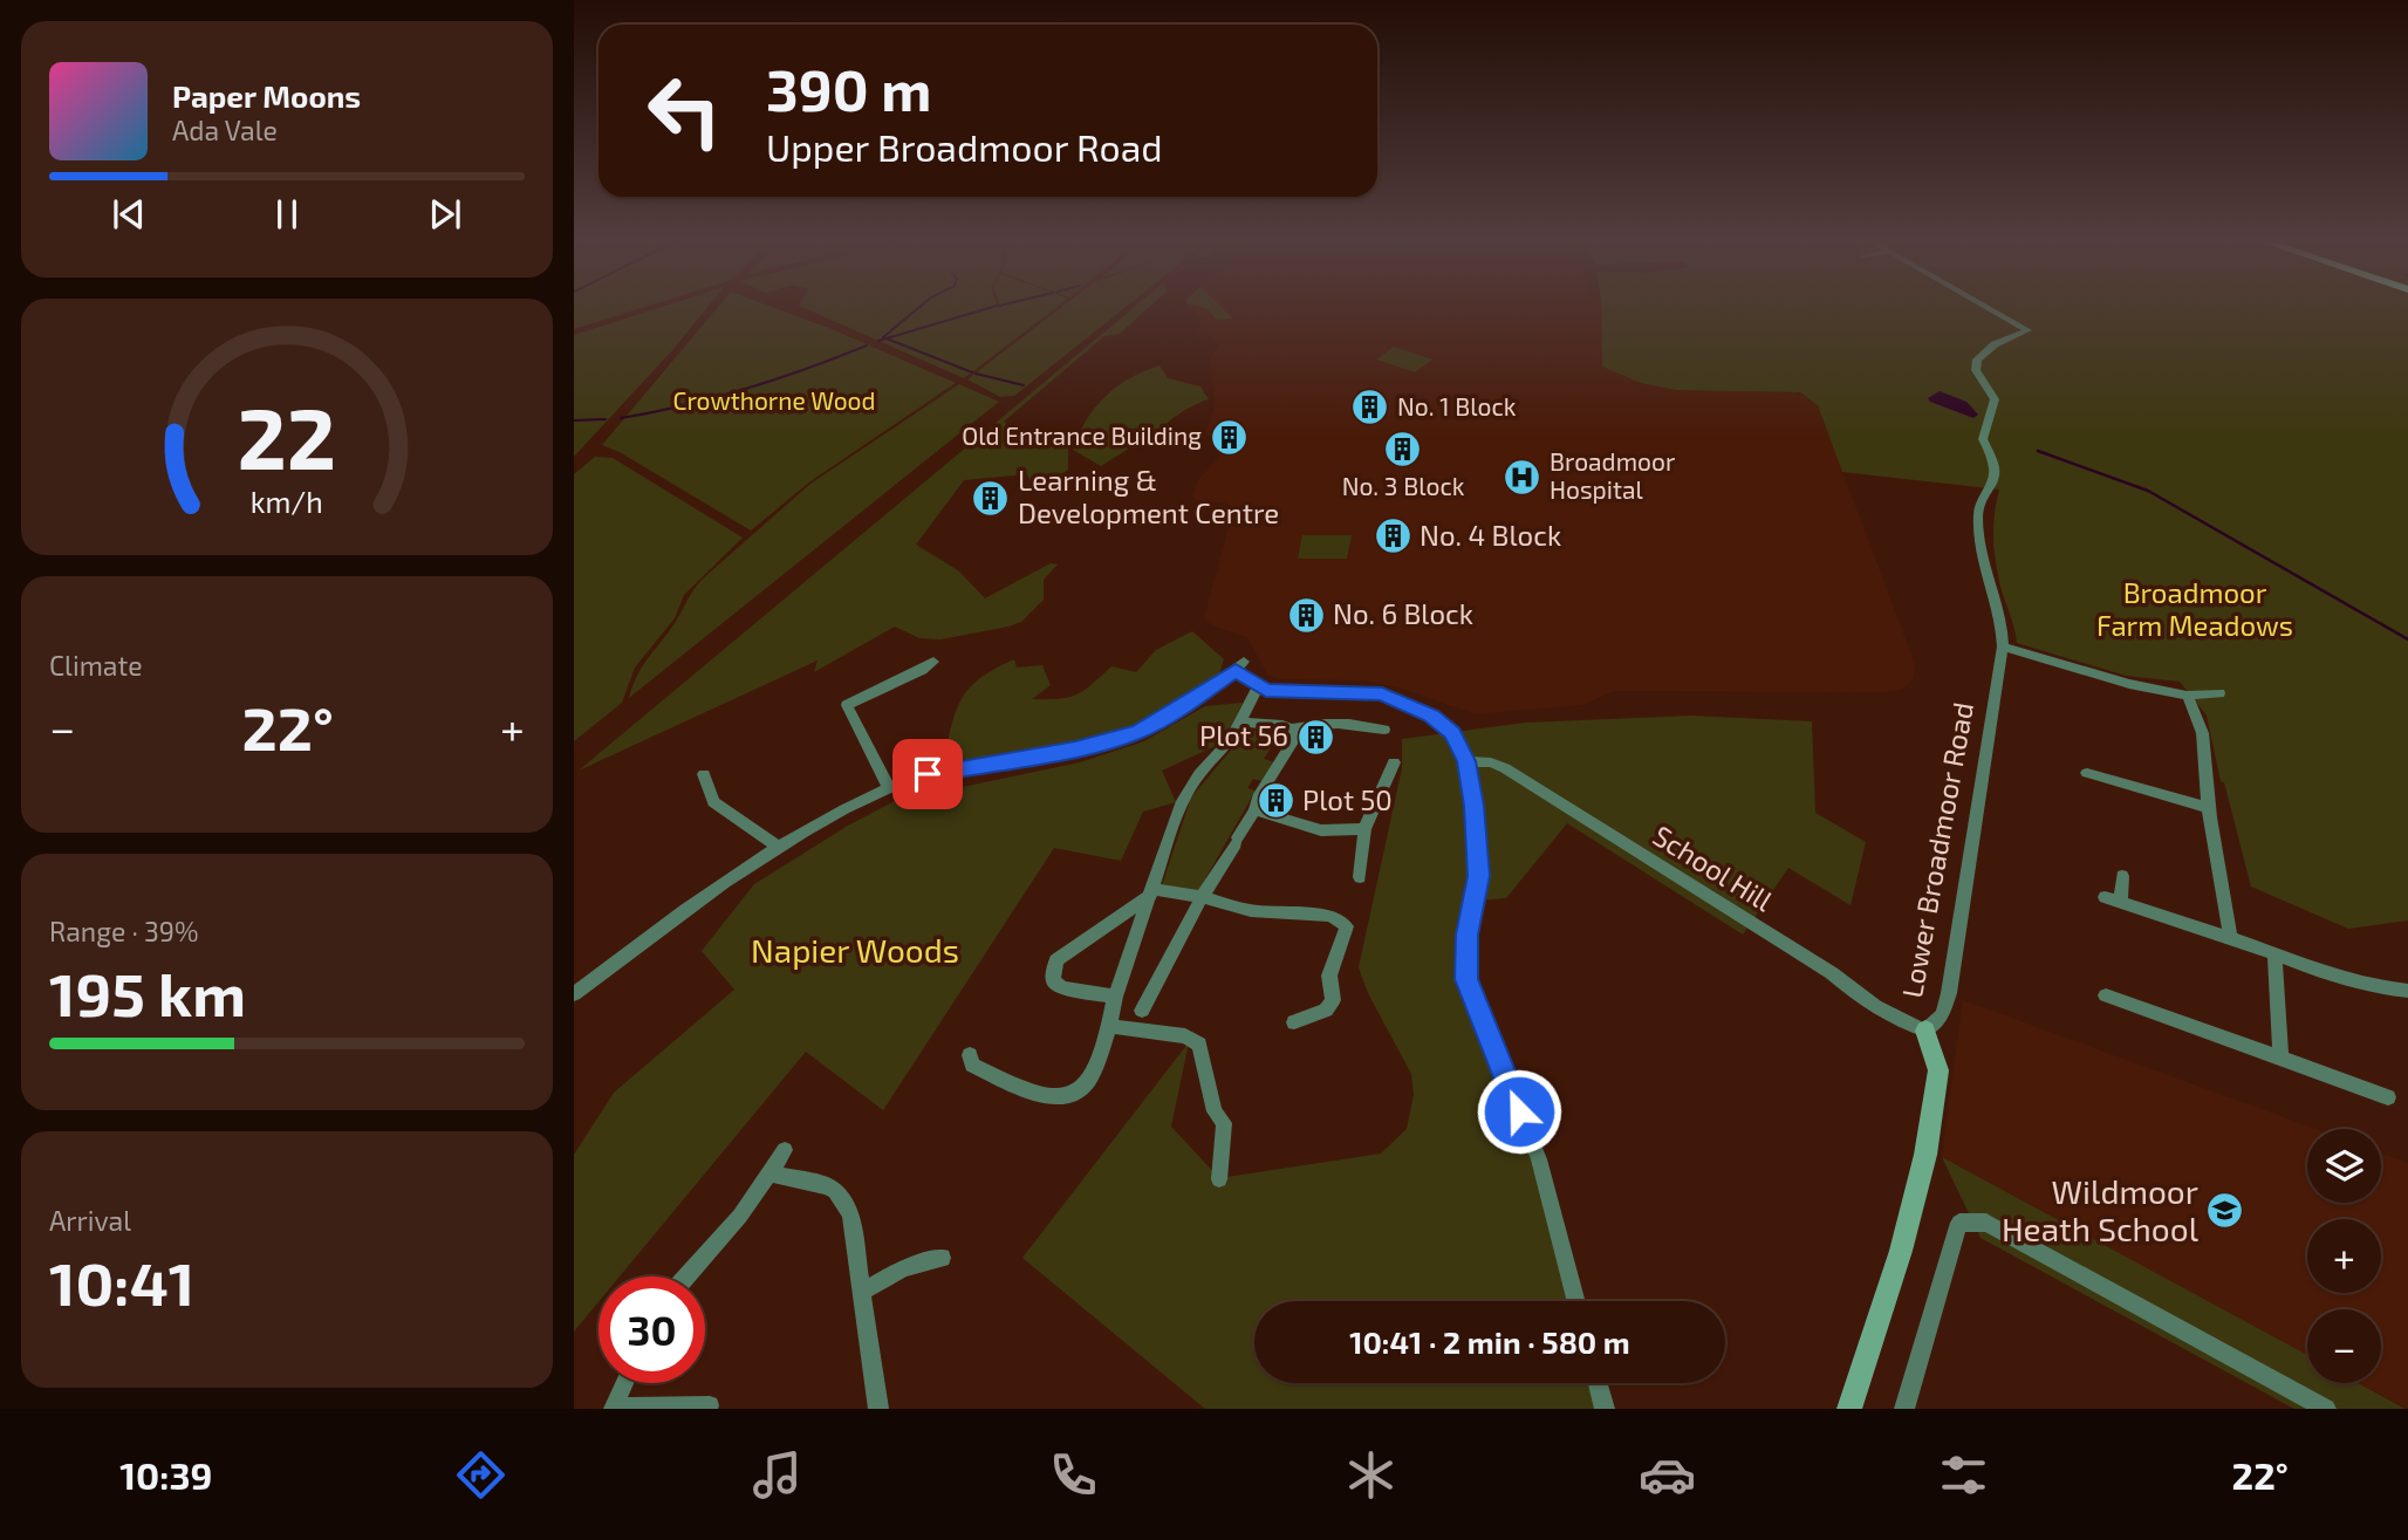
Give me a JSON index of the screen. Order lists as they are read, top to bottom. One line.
{"streets":{"street":["Lower Broadmoor Road","School Hill"]},"crossings":[["Lower Broadmoor Road","School Hill"]],"parks":["Crowthorne Wood","Broadmoor Farm Meadows","Napier Woods"],"places":{"building":["No. 1 Block","Old Entrance Building","No. 3 Block","Learning & Development Centre","No. 4 Block","No. 6 Block","Plot 56","Plot 50"],"hospital":["Broadmoor Hospital"],"school or university":["Wildmoor Heath School"]},"page":{"turn":["390 m","Upper Broadmoor Road"],"song":["Paper Moons","Ada Vale"],"tile":["Climate",["Range · 39%","195 km"],["Arrival","10:41"]],"heat":["−","22°","+"],"map_buttons":["+","−"],"limit":"30","trip":"10:41 · 2 min · 580 m","tabs":["10:39","22°"],"gauge":["22","km/h"]}}
